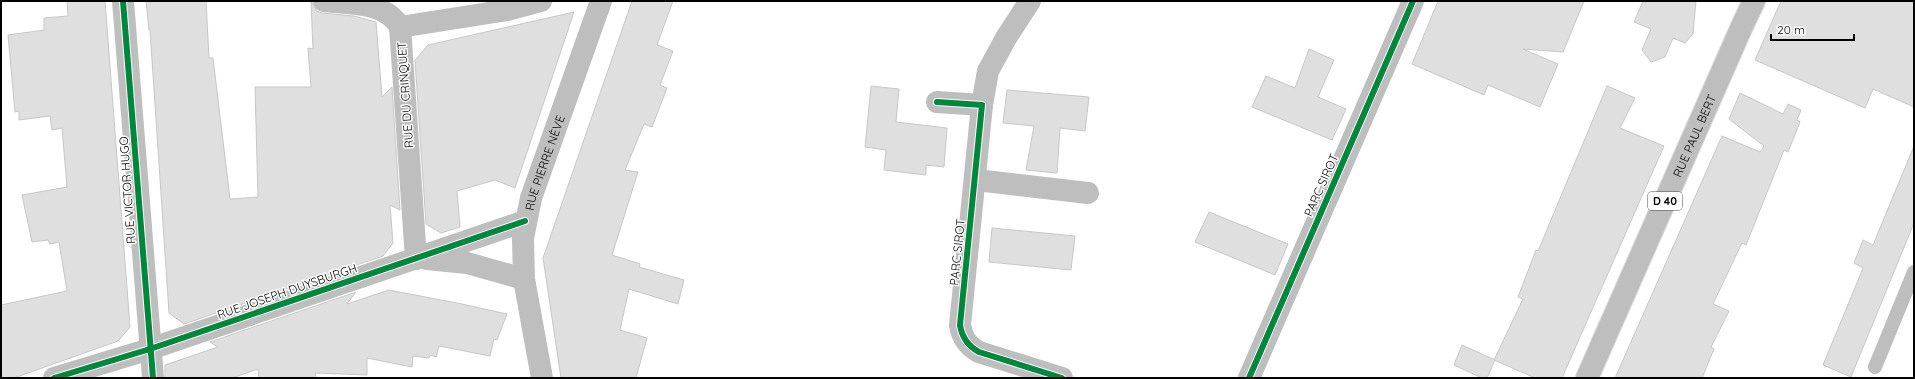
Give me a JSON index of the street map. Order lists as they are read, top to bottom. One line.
{"streets":{"street":["RUE DU CRINQUET","RUE PAUL BERT","RUE PIERRE NÈVE","PARC SIROT","RUE VICTOR HUGO","D 40","RUE JOSEPH DUYSBURGH"]},"crossings":[["RUE DU CRINQUET","RUE JOSEPH DUYSBURGH"],["RUE PIERRE NÈVE","RUE JOSEPH DUYSBURGH"],["RUE VICTOR HUGO","RUE JOSEPH DUYSBURGH"]],"scale_bar":"20 m"}
